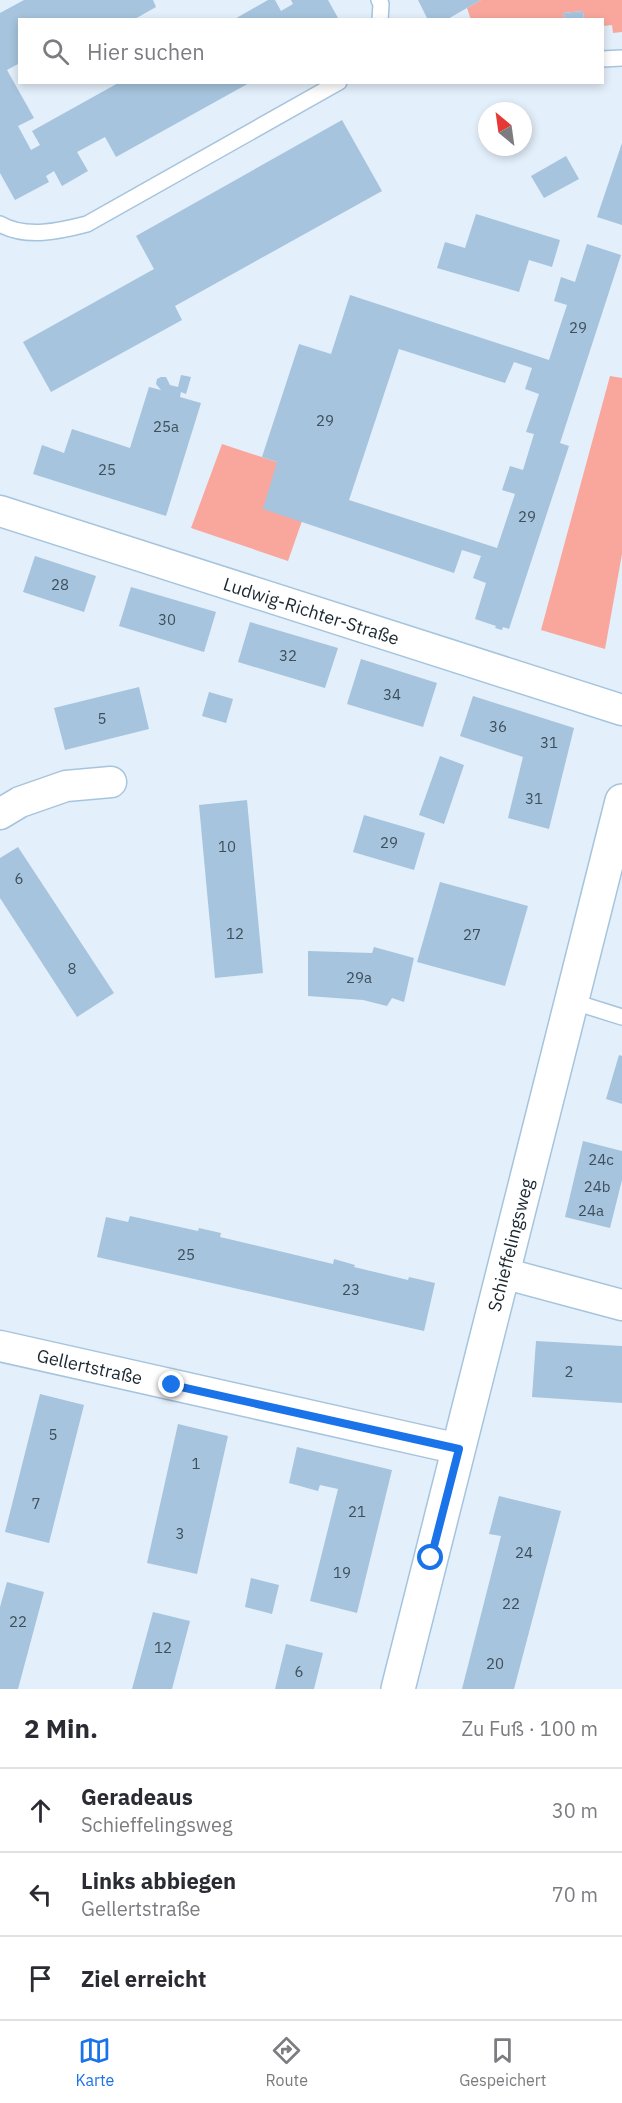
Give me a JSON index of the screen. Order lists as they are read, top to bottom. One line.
{"streets":{"street":["Ludwig-Richter-Straße","Schieffelingsweg","Gellertstraße"]},"crossings":[["Schieffelingsweg","Gellertstraße"]],"house_numbers":["29","29","25a","25","29","28","30","32","34","5","36","31","31","29","10","6","12","27","8","29a","24c","24b","24a","25","23","2","5","1","7","21","3","24","19","22","22","12","20","6"],"north":"top left","page":{"search":"Hier suchen","heading":["2 Min.","Zu Fuß · 100 m"],"list":[["Geradeaus","Schieffelingsweg","30 m"],["Links abbiegen","Gellertstraße","70 m"],"Ziel erreicht"],"nav":["Karte","Route","Gespeichert"]}}
